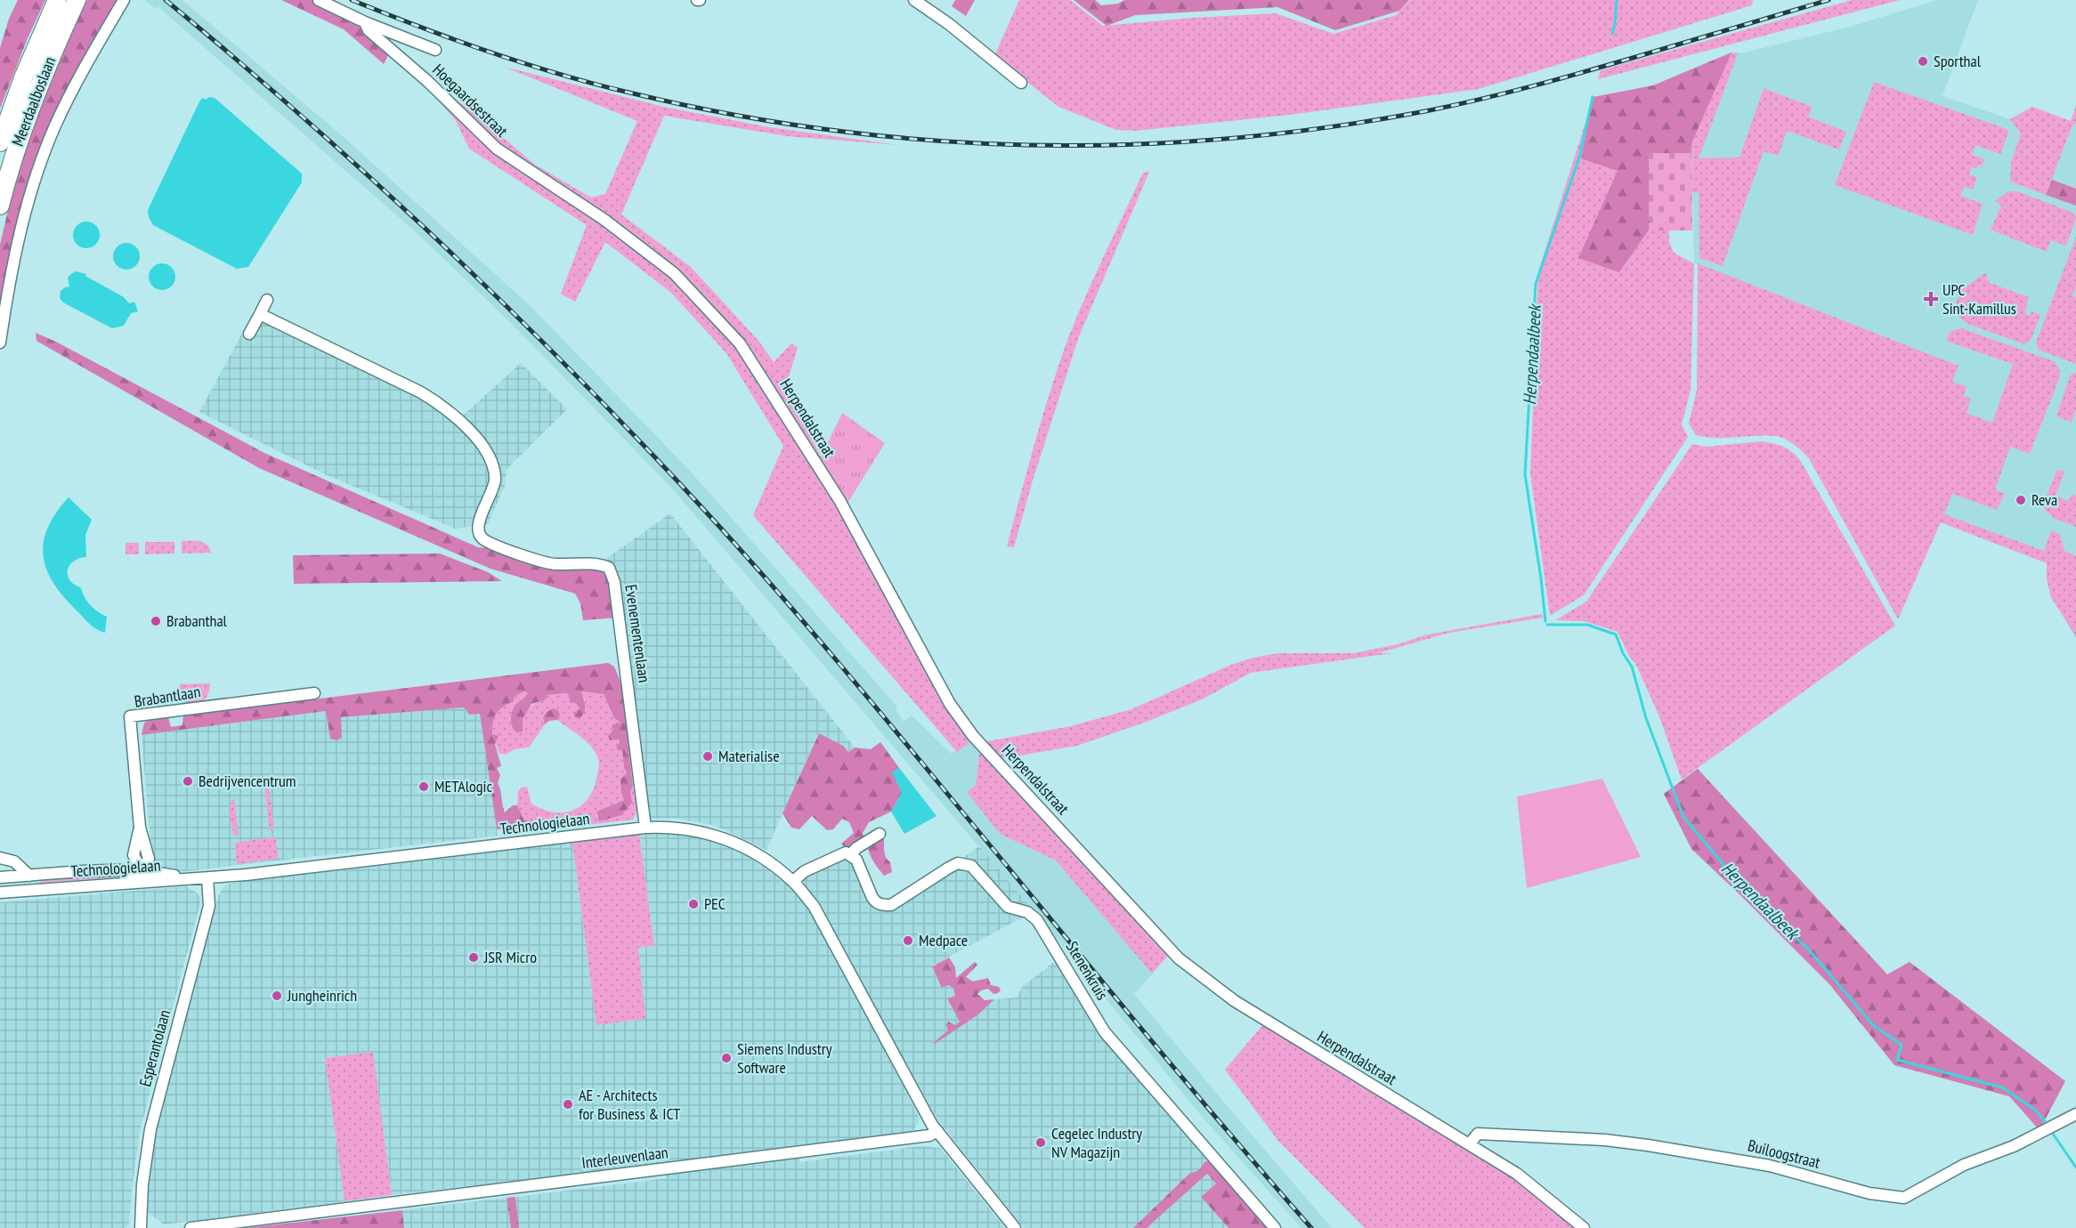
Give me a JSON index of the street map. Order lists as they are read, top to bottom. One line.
{"streets":{"highway":["Meerdaalboslaan"],"street":["Hoegaardsestraat","Herpendalstraat","Evenementenlaan","Brabantlaan","Technologielaan","Stenenkruis","Esperantolaan","Builoogstraat","Interleuvenlaan"]},"crossings":[["Hoegaardsestraat","Herpendalstraat"],["Herpendalstraat","Builoogstraat"],["Evenementenlaan","Technologielaan"],["Brabantlaan","Technologielaan"],["Technologielaan","Esperantolaan"],["Technologielaan","Interleuvenlaan"]],"water":["Herpendaalbeek"],"places":{"other":["Sporthal","Reva","Brabanthal","Materialise","Bedrijvencentrum","METAlogic","PEC","Medpace","JSR Micro","Jungheinrich","Siemens Industry Software","AE - Architects for Business & ICT","Cegelec Industry NV Magazijn"],"health":["UPC Sint-Kamillus"]}}
